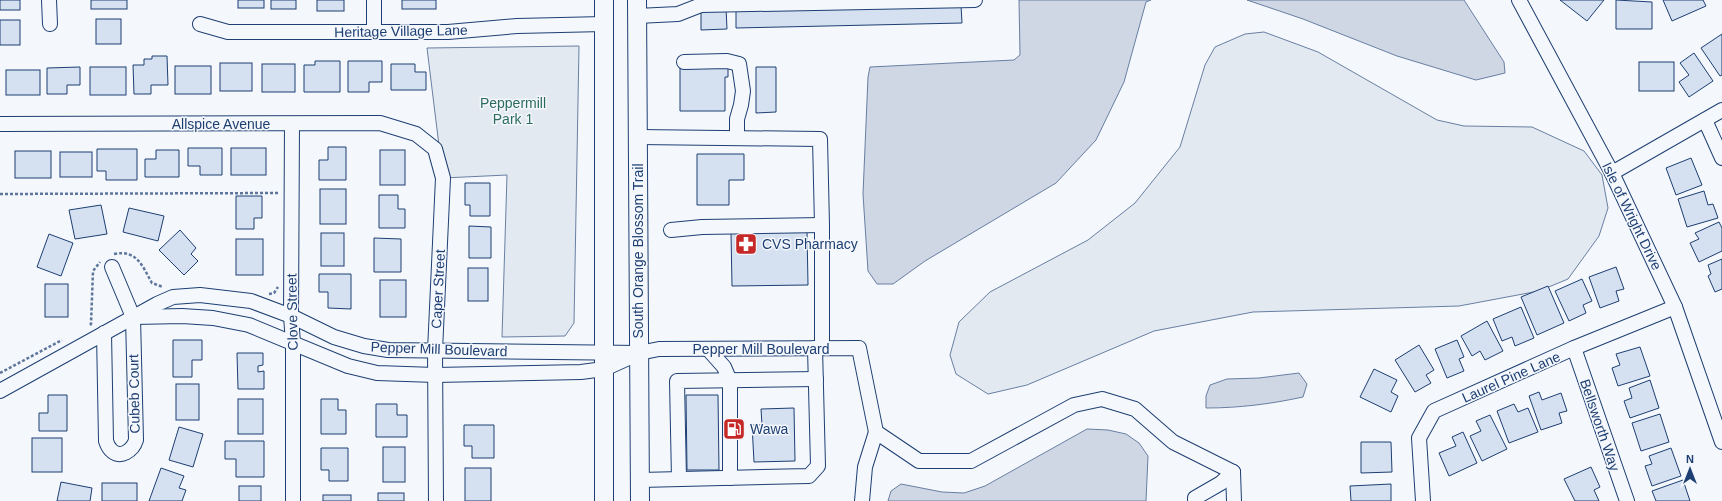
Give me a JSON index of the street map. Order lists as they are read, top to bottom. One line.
{"streets":{"main road":["South Orange Blossom Trail"],"street":["Heritage Village Lane","Allspice Avenue","Isle of Wright Drive","Caper Street","Clove Street","Pepper Mill Boulevard","Laurel Pine Lane","Cubeb Court","Bellsworth Way"]},"crossings":[["Allspice Avenue","Caper Street"],["Allspice Avenue","Clove Street"],["Isle of Wright Drive","Laurel Pine Lane"],["South Orange Blossom Trail","Pepper Mill Boulevard"],["Caper Street","Pepper Mill Boulevard"],["Clove Street","Pepper Mill Boulevard"],["Pepper Mill Boulevard","Cubeb Court"],["Laurel Pine Lane","Bellsworth Way"]],"parks":["Peppermill Park 1"],"places":{"pharmacy":["CVS Pharmacy"],"fuel station":["Wawa"]},"north":"top"}
